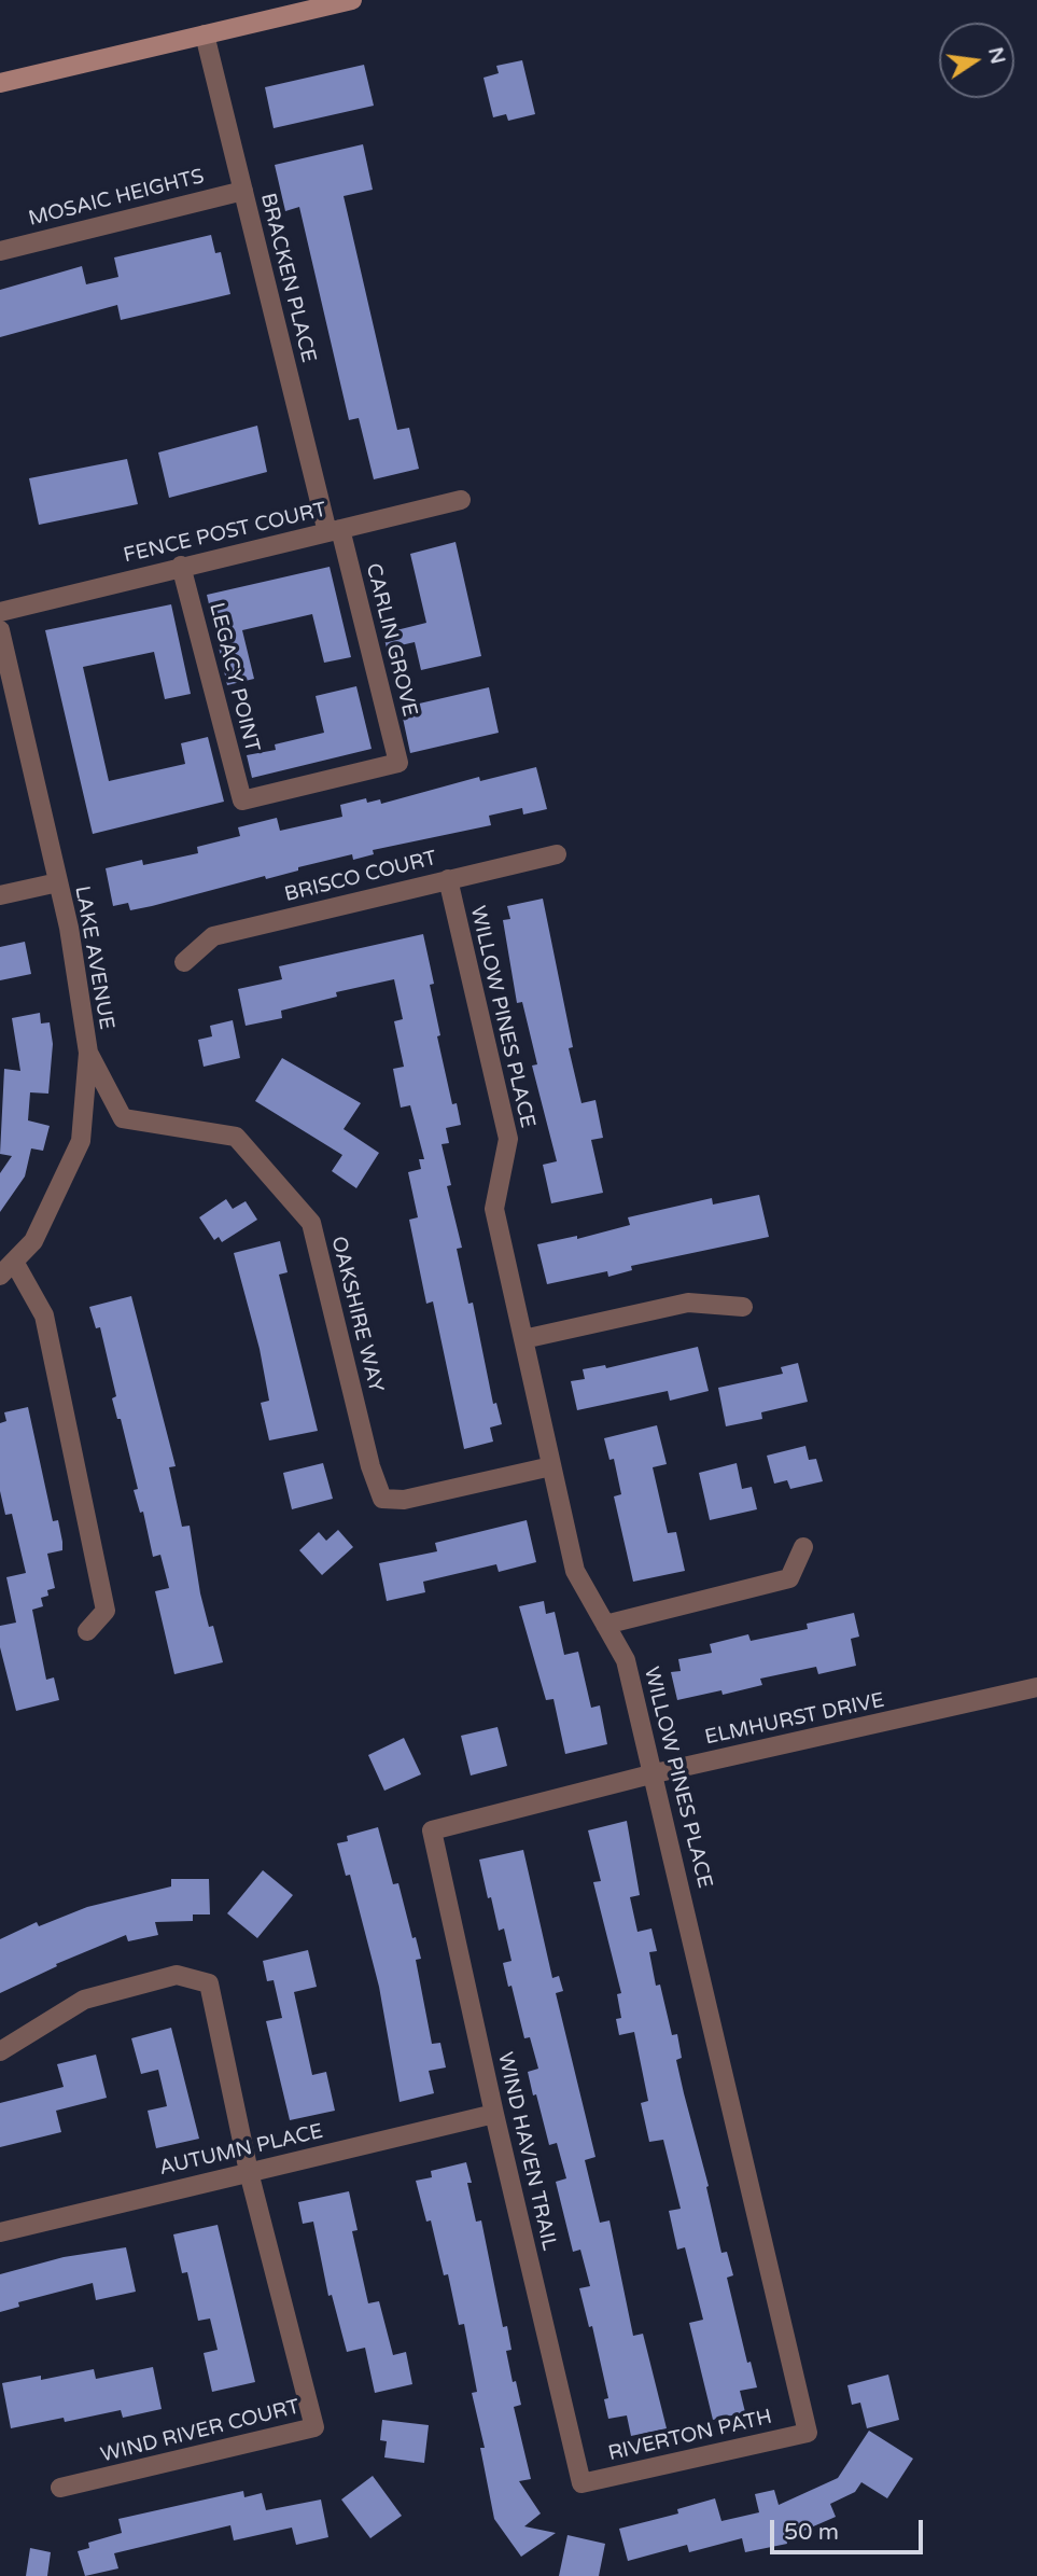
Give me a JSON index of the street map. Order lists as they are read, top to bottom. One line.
{"streets":{"street":["MOSAIC HEIGHTS","BRACKEN PLACE","FENCE POST COURT","CARLIN GROVE","LEGACY POINT","BRISCO COURT","LAKE AVENUE","WILLOW PINES PLACE","OAKSHIRE WAY","ELMHURST DRIVE","AUTUMN PLACE","WIND HAVEN TRAIL","WIND RIVER COURT","RIVERTON PATH"]},"crossings":[["MOSAIC HEIGHTS","BRACKEN PLACE"],["BRACKEN PLACE","FENCE POST COURT"],["BRACKEN PLACE","CARLIN GROVE"],["FENCE POST COURT","CARLIN GROVE"],["FENCE POST COURT","LEGACY POINT"],["CARLIN GROVE","LEGACY POINT"],["BRISCO COURT","WILLOW PINES PLACE"],["LAKE AVENUE","OAKSHIRE WAY"],["WILLOW PINES PLACE","OAKSHIRE WAY"],["WILLOW PINES PLACE","ELMHURST DRIVE"],["WILLOW PINES PLACE","RIVERTON PATH"],["ELMHURST DRIVE","WIND HAVEN TRAIL"],["AUTUMN PLACE","WIND HAVEN TRAIL"],["AUTUMN PLACE","WIND RIVER COURT"],["WIND HAVEN TRAIL","RIVERTON PATH"]],"scale_bar":"50 m","north":"right"}
